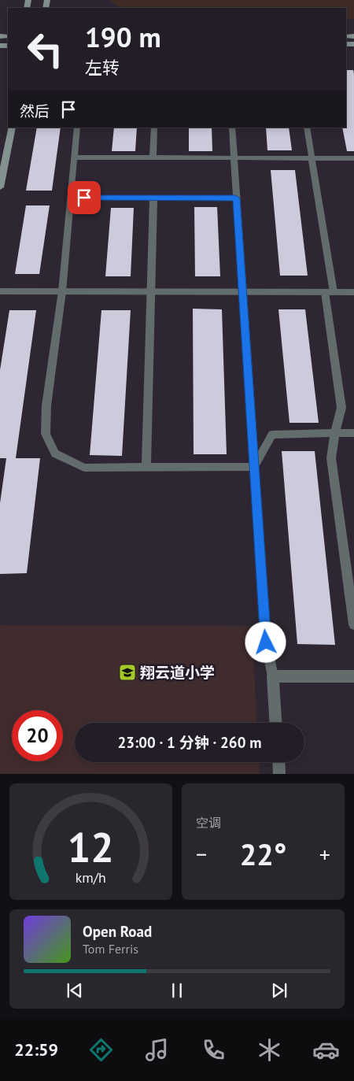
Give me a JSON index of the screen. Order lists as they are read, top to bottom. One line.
{"places":{"school or university":["翔云道小学"]},"page":{"turn":["190 m","左转"],"then":"然后","limit":"20","trip":"23:00 · 1 分钟 · 260 m","tile":"空调","heat":["−","22°","+"],"song":["Open Road","Tom Ferris"],"tabs":"22:59","gauge":["12","km/h"]}}
